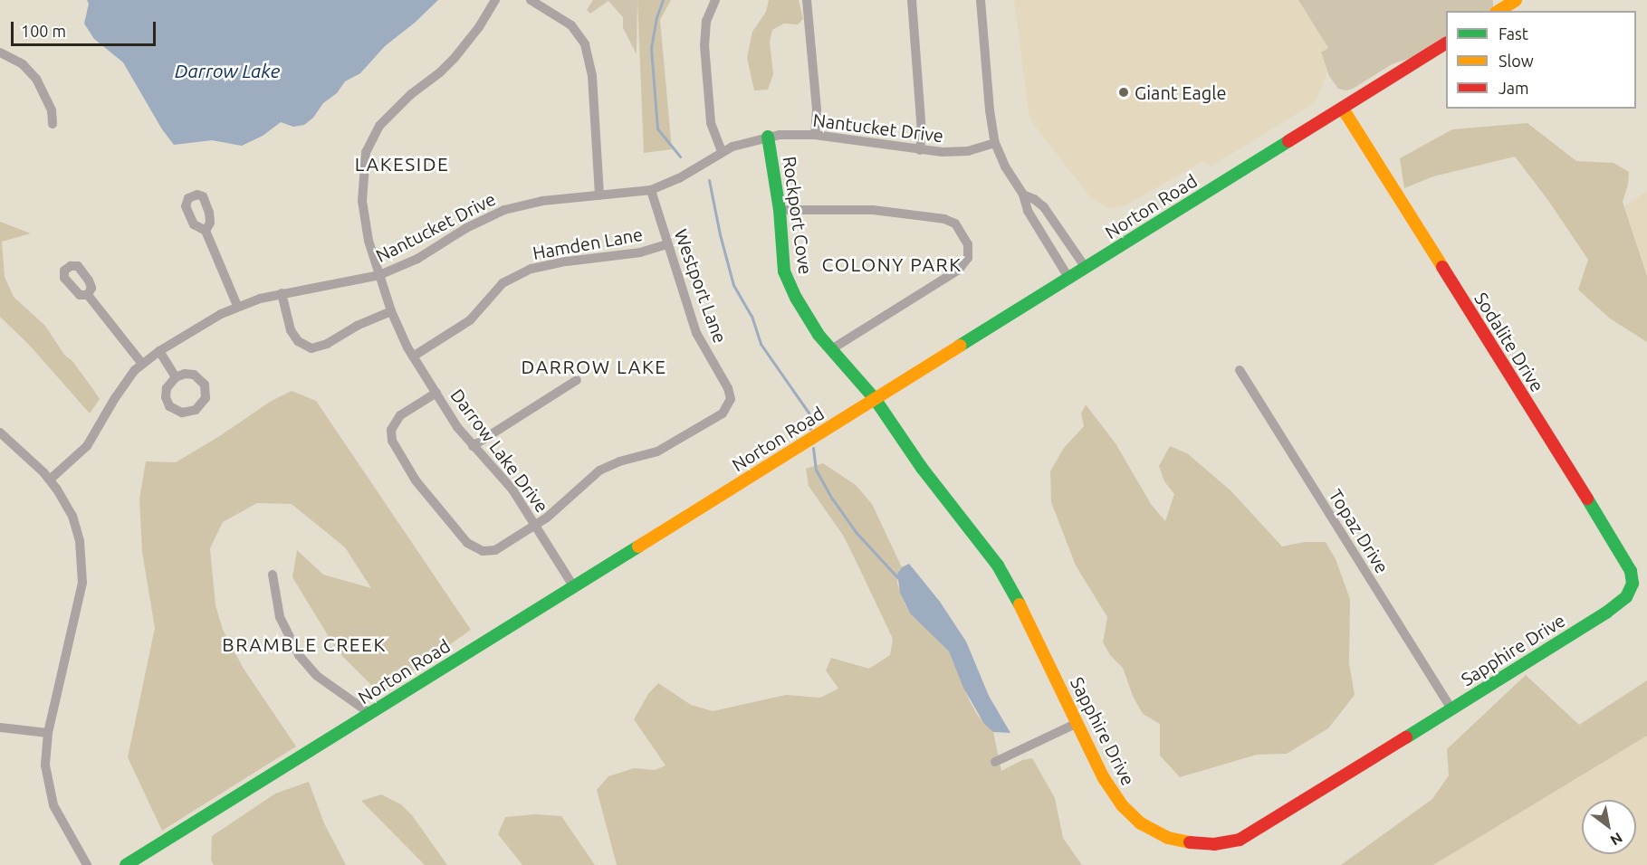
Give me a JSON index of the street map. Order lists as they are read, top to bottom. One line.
{"streets":{"street":["Nantucket Drive","Norton Road","Rockport Cove","Hamden Lane","Westport Lane","Sodalite Drive","Darrow Lake Drive","Topaz Drive","Sapphire Drive"]},"crossings":[["Nantucket Drive","Rockport Cove"],["Nantucket Drive","Westport Lane"],["Nantucket Drive","Darrow Lake Drive"],["Norton Road","Rockport Cove"],["Norton Road","Sodalite Drive"],["Norton Road","Darrow Lake Drive"],["Norton Road","Sapphire Drive"],["Rockport Cove","Sapphire Drive"],["Hamden Lane","Westport Lane"],["Hamden Lane","Darrow Lake Drive"],["Westport Lane","Darrow Lake Drive"],["Sodalite Drive","Sapphire Drive"],["Topaz Drive","Sapphire Drive"]],"districts":["LAKESIDE","COLONY PARK","DARROW LAKE","BRAMBLE CREEK"],"water":["Darrow Lake"],"places":["Giant Eagle"],"legend":["Fast","Slow","Jam"],"scale_bar":"100 m","north":"bottom right"}
